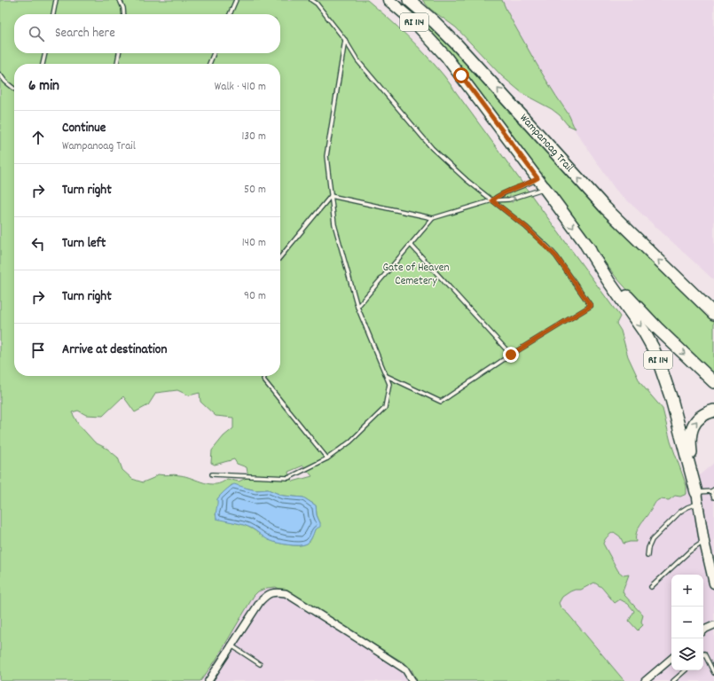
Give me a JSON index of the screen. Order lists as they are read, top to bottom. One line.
{"streets":{"highway":["RI 114","Wampanoag Trail"]},"crossings":[["RI 114","Wampanoag Trail"]],"parks":["Gate of Heaven Cemetery"],"page":{"search":"Search here","heading":["6 min","Walk · 410 m"],"list":[["Continue","Wampanoag Trail","130 m"],["Turn right","50 m"],["Turn left","140 m"],["Turn right","90 m"],"Arrive at destination"],"map_buttons":["+","−"]}}
